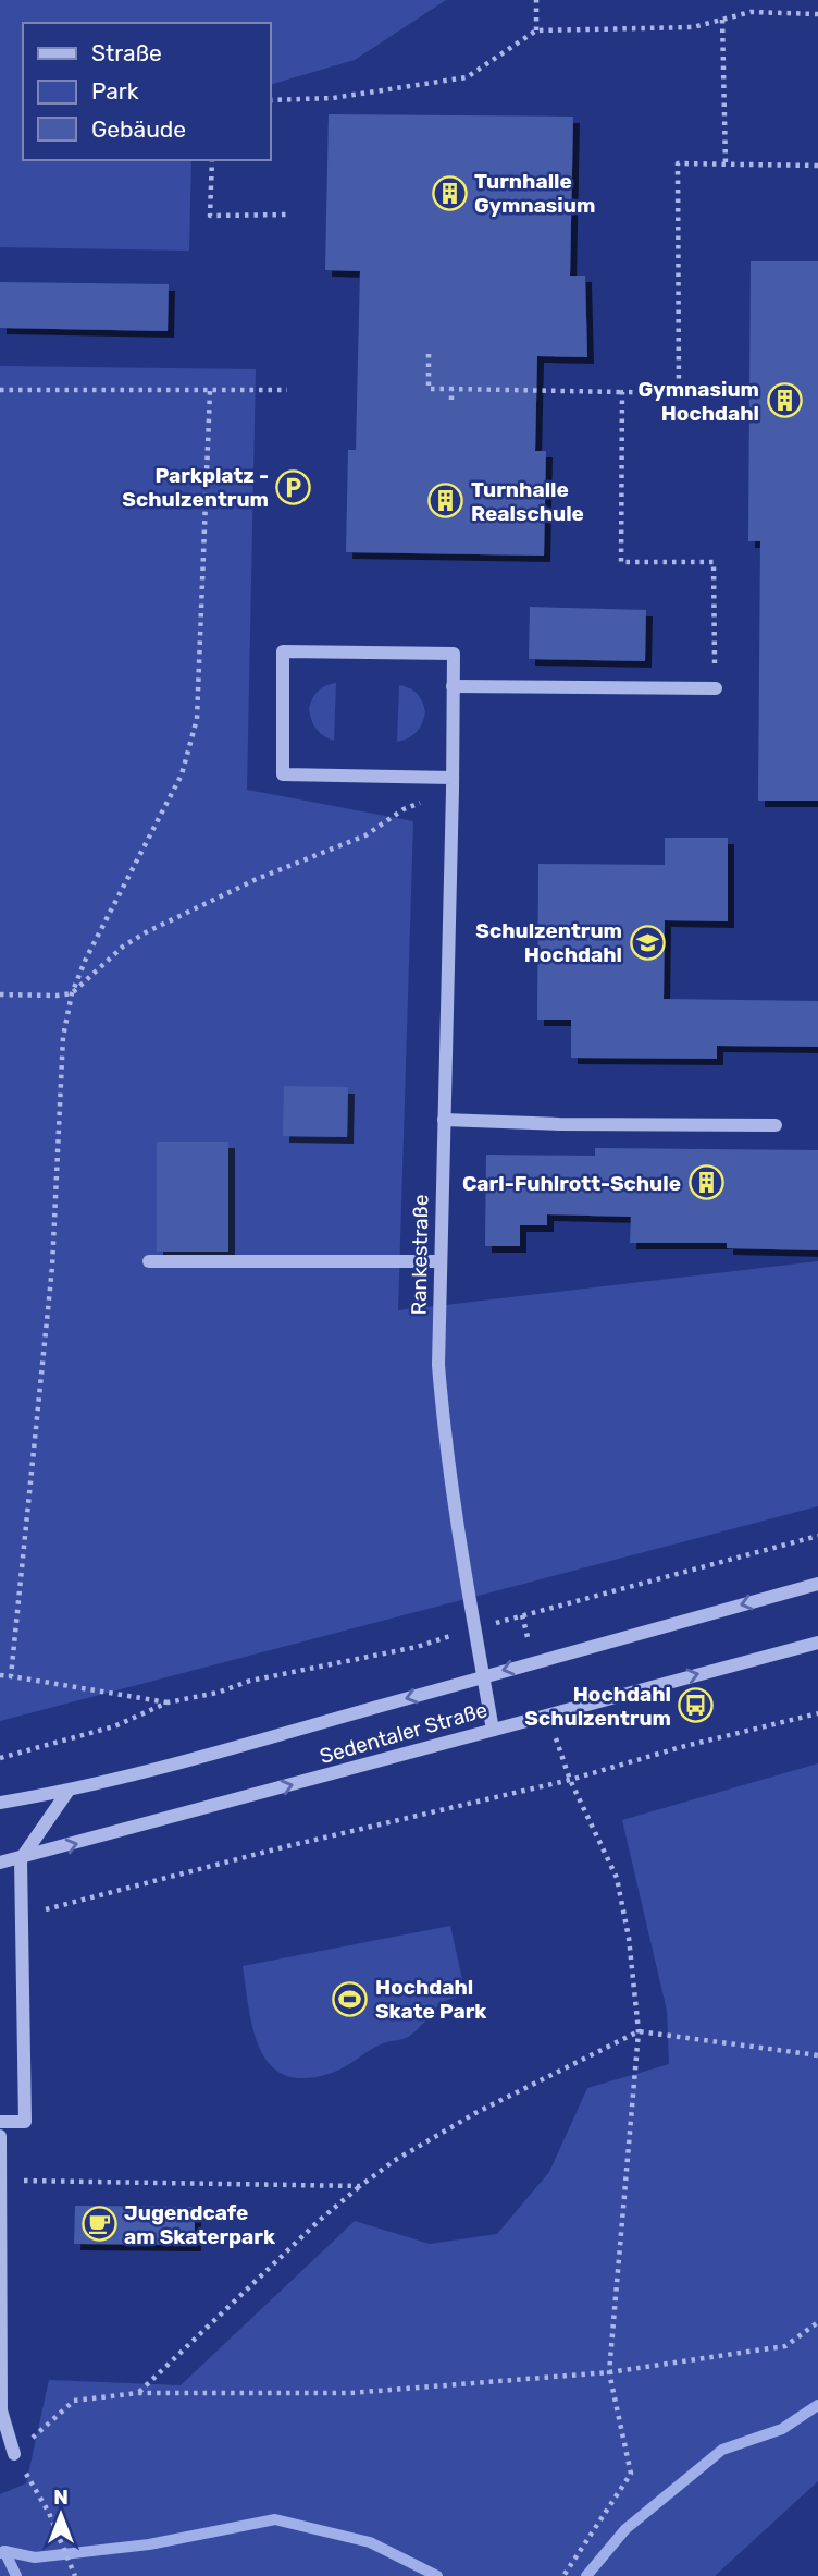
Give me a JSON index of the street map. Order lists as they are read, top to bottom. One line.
{"streets":{"street":["Rankestraße","Sedentaler Straße"]},"crossings":[["Rankestraße","Sedentaler Straße"]],"places":{"building":["Turnhalle Gymnasium","Gymnasium Hochdahl","Turnhalle Realschule","Carl-Fuhlrott-Schule"],"parking":["Parkplatz - Schulzentrum"],"school or university":["Schulzentrum Hochdahl"],"bus stop":["Hochdahl Schulzentrum"],"sports":["Hochdahl Skate Park"],"cafe":["Jugendcafe am Skaterpark"]},"legend":["Straße","Park","Gebäude"],"north":"top"}
